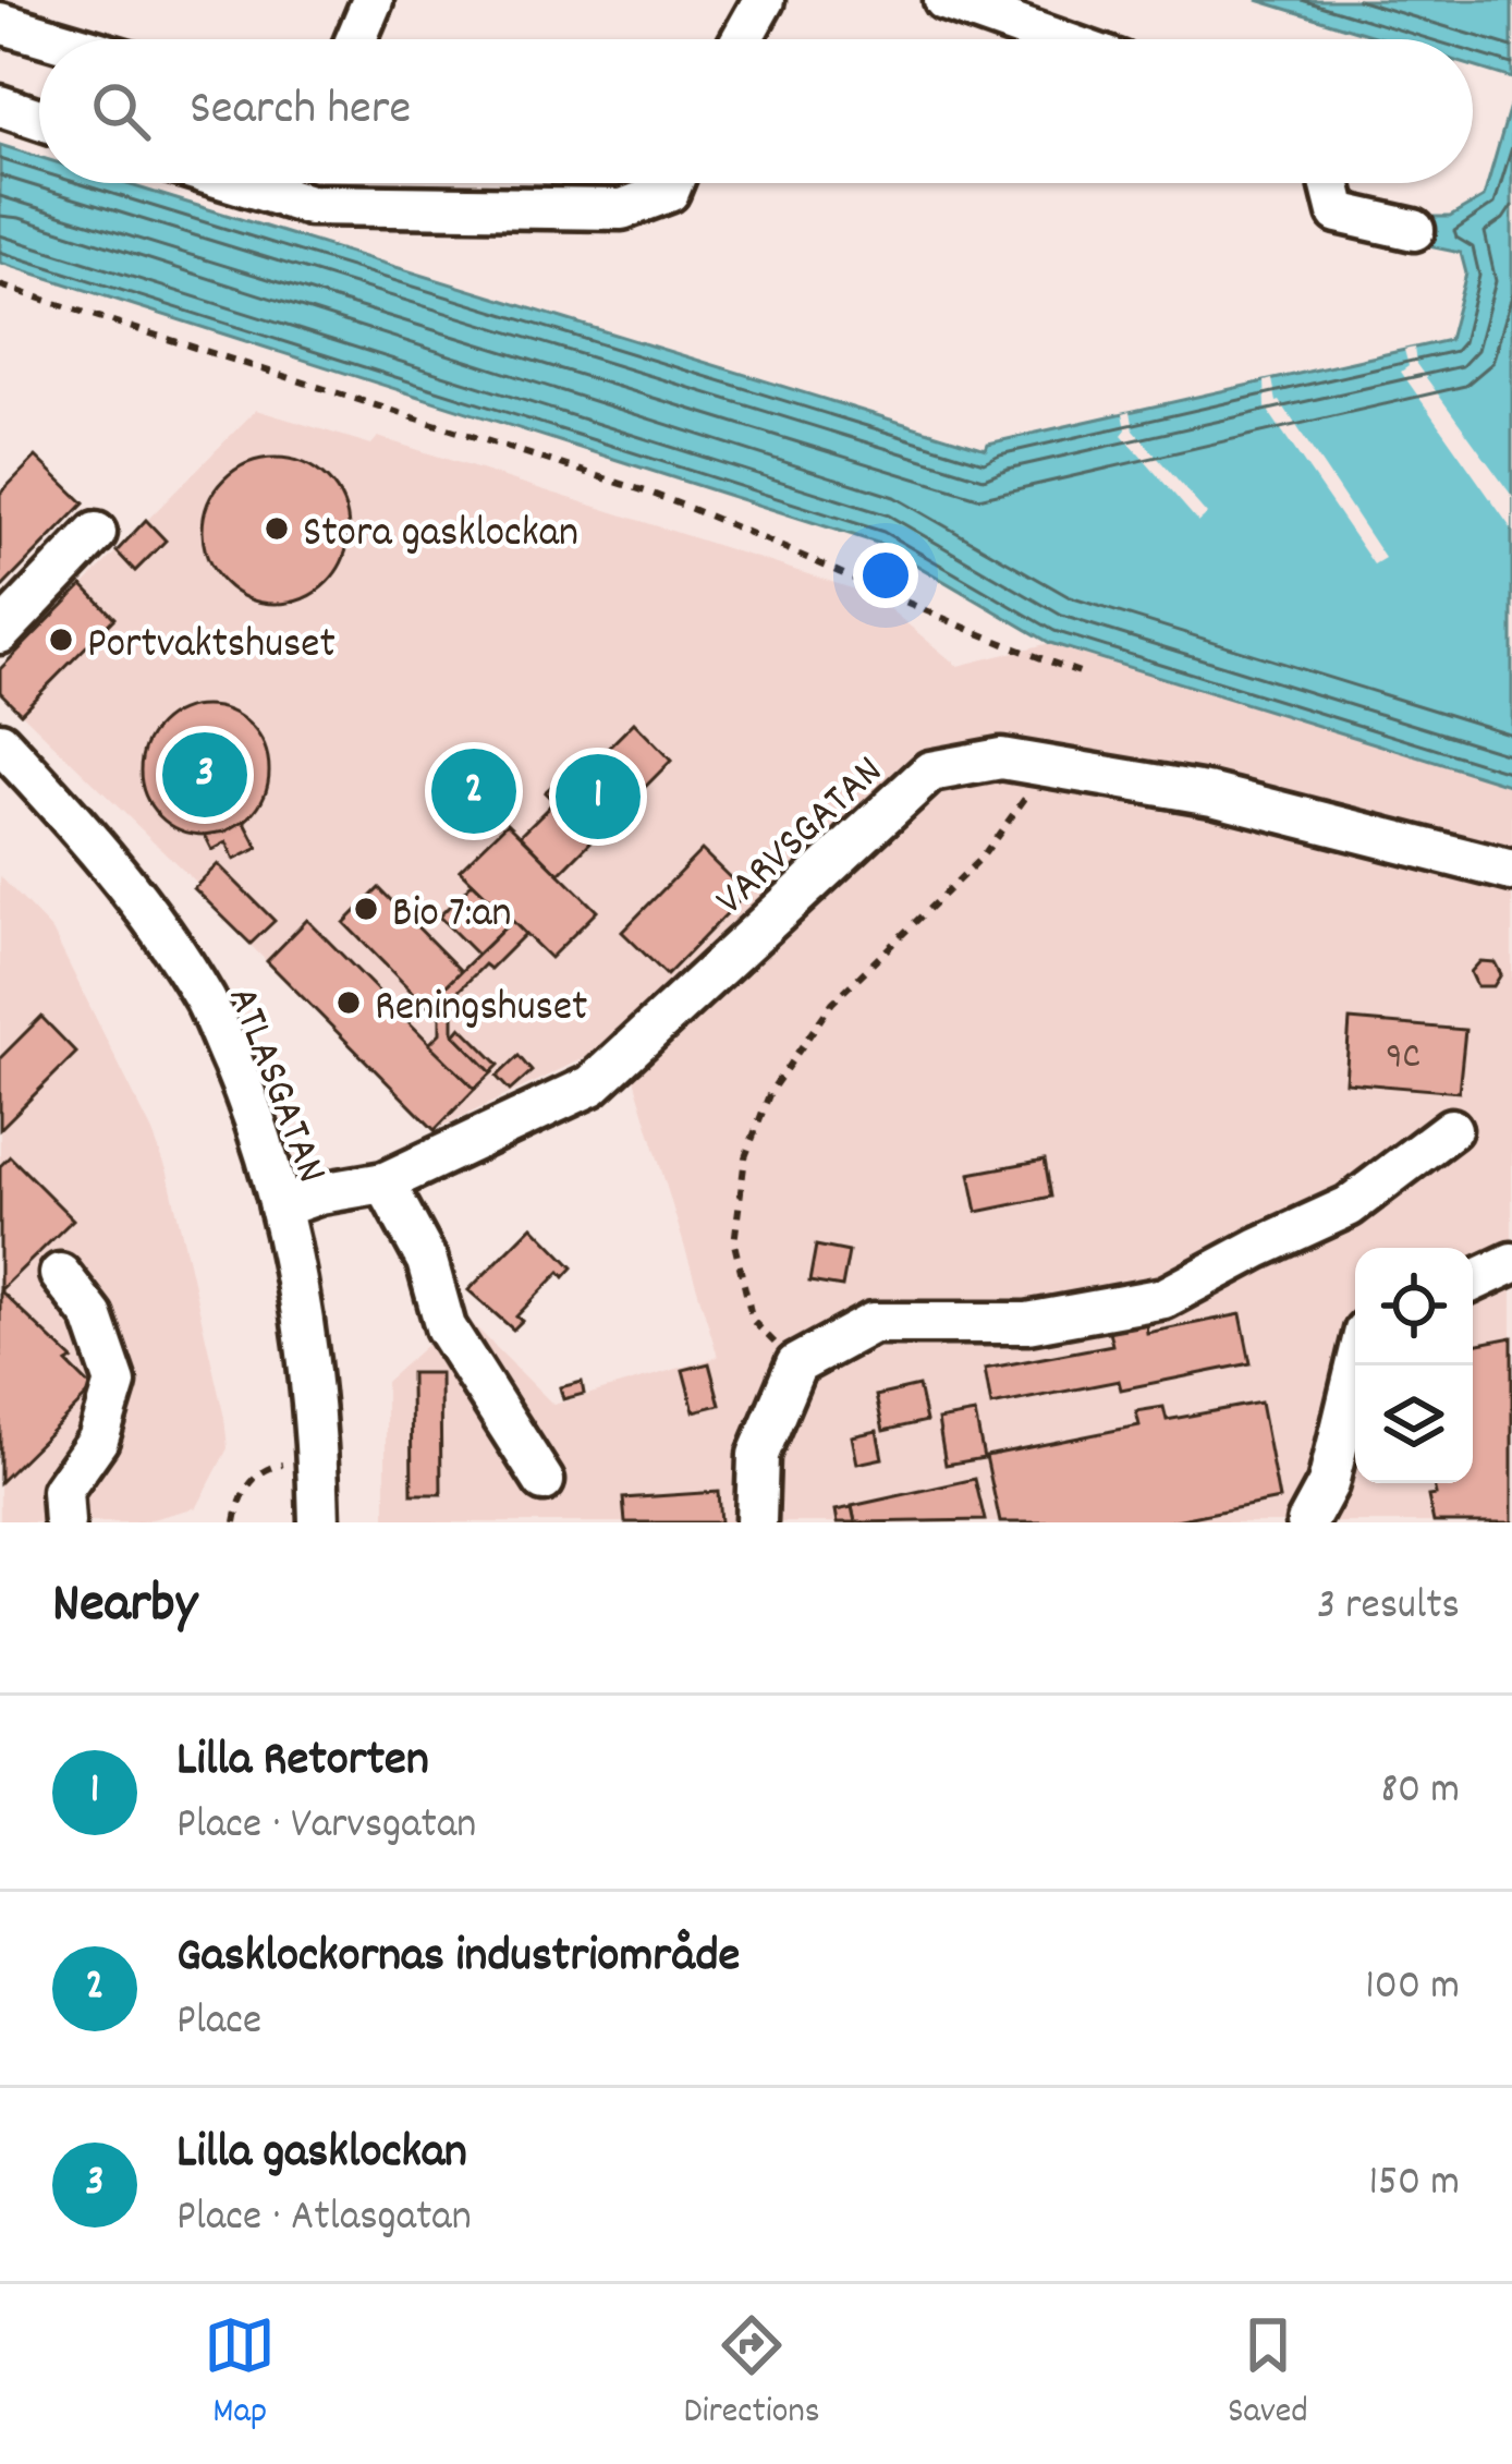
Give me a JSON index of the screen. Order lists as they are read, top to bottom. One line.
{"streets":{"street":["VARVSGATAN","ATLASGATAN"]},"crossings":[["VARVSGATAN","ATLASGATAN"]],"places":["Stora gasklockan","Portvaktshuset","Bio 7:an","Reningshuset"],"house_numbers":["9C"],"page":{"search":"Search here","pins":["3","2","1"],"heading":["Nearby","3 results"],"list":[{"mark":"1","name":"Lilla Retorten","note":"Place · Varvsgatan","value":"80 m"},{"mark":"2","name":"Gasklockornas industriområde","note":"Place","value":"100 m"},{"mark":"3","name":"Lilla gasklockan","note":"Place · Atlasgatan","value":"150 m"}],"nav":["Map","Directions","Saved"]}}
